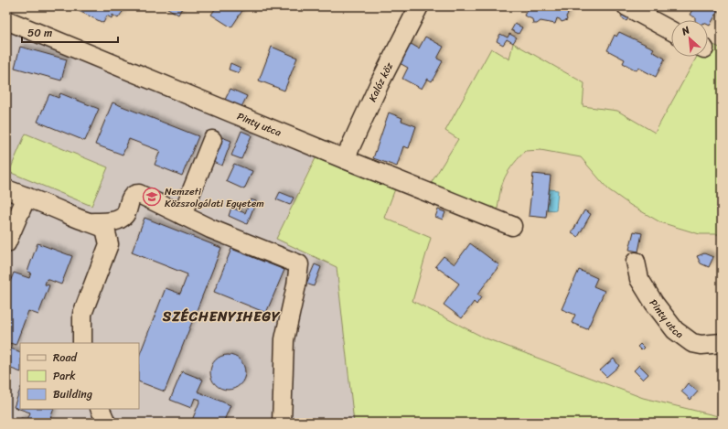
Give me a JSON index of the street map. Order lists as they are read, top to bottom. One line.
{"streets":{"street":["Kalóz köz","Pinty utca"]},"crossings":[["Kalóz köz","Pinty utca"]],"districts":["SZÉCHENYIHEGY"],"places":{"school or university":["Nemzeti Közszolgálati Egyetem"]},"legend":["Road","Park","Building"],"scale_bar":"50 m","north":"top left"}
